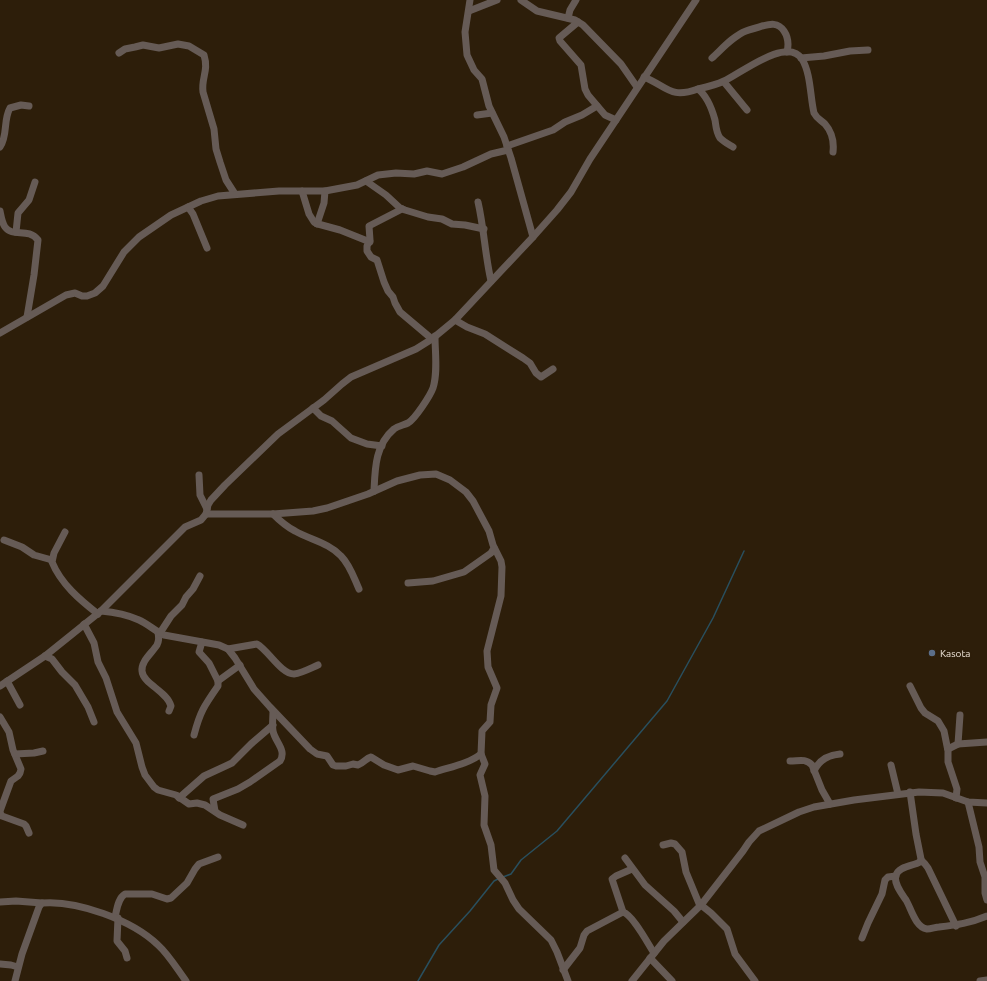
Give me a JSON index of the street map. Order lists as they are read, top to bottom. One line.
{"places":["Kasota"]}
